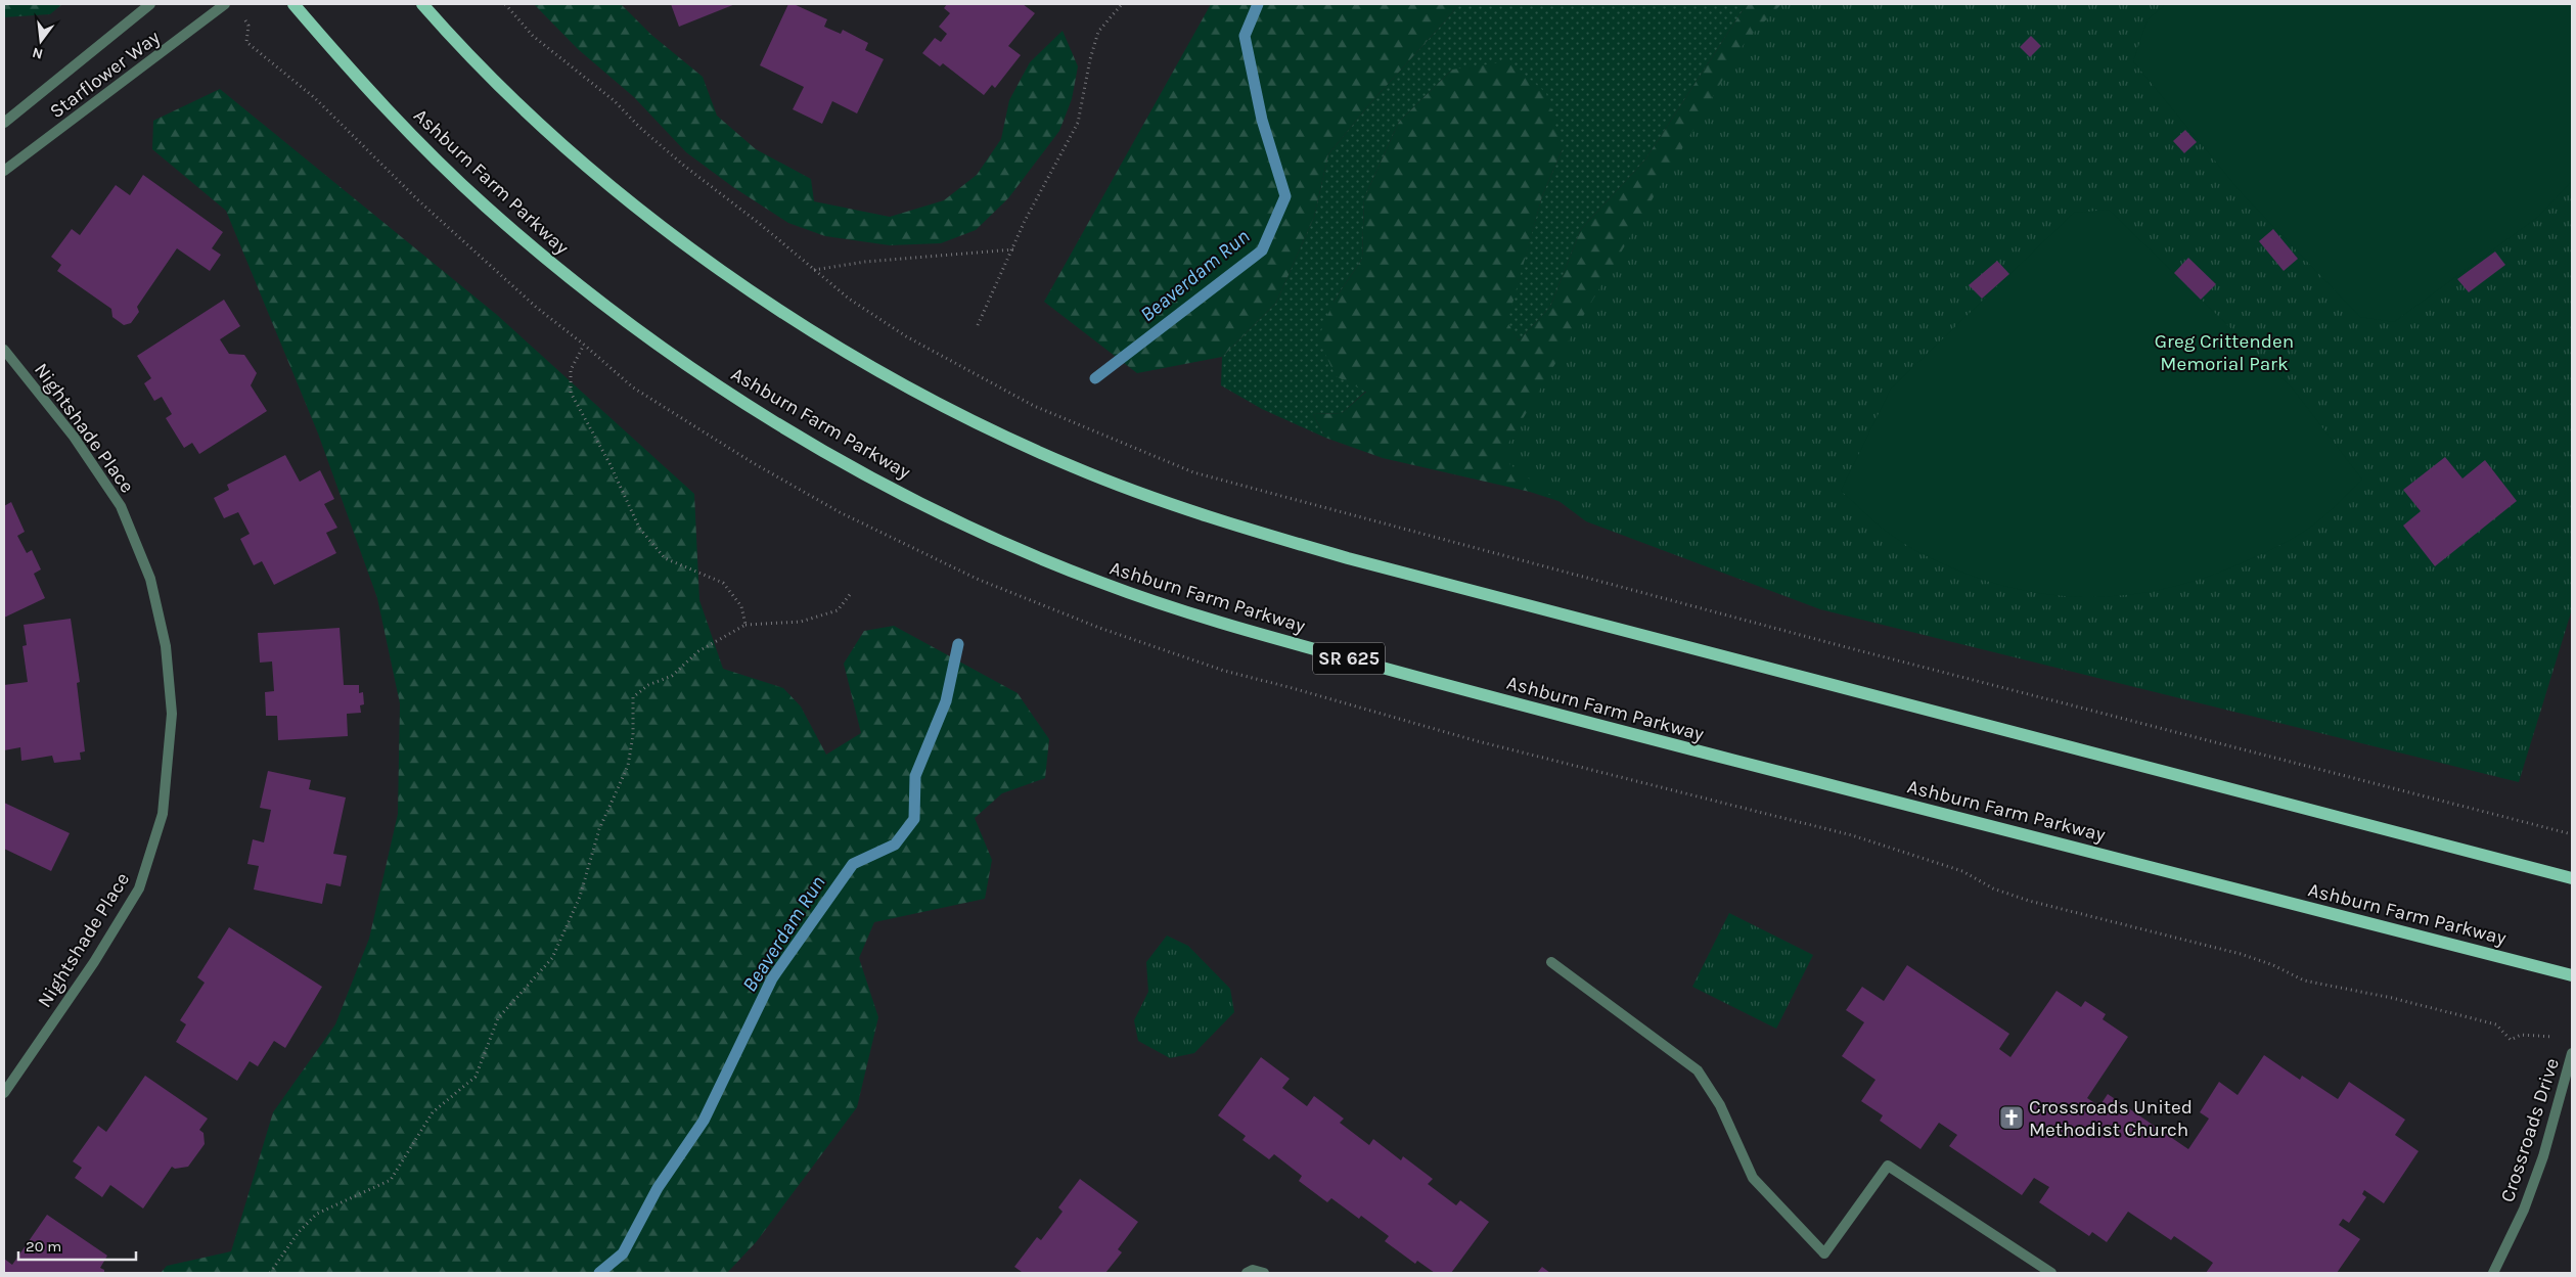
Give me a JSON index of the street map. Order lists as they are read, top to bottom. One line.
{"streets":{"main road":["Ashburn Farm Parkway","SR 625"],"street":["Starflower Way","Nightshade Place","Crossroads Drive"]},"water":["Beaverdam Run"],"parks":["Greg Crittenden Memorial Park"],"places":{"church":["Crossroads United Methodist Church"]},"scale_bar":"20 m","north":"bottom"}
